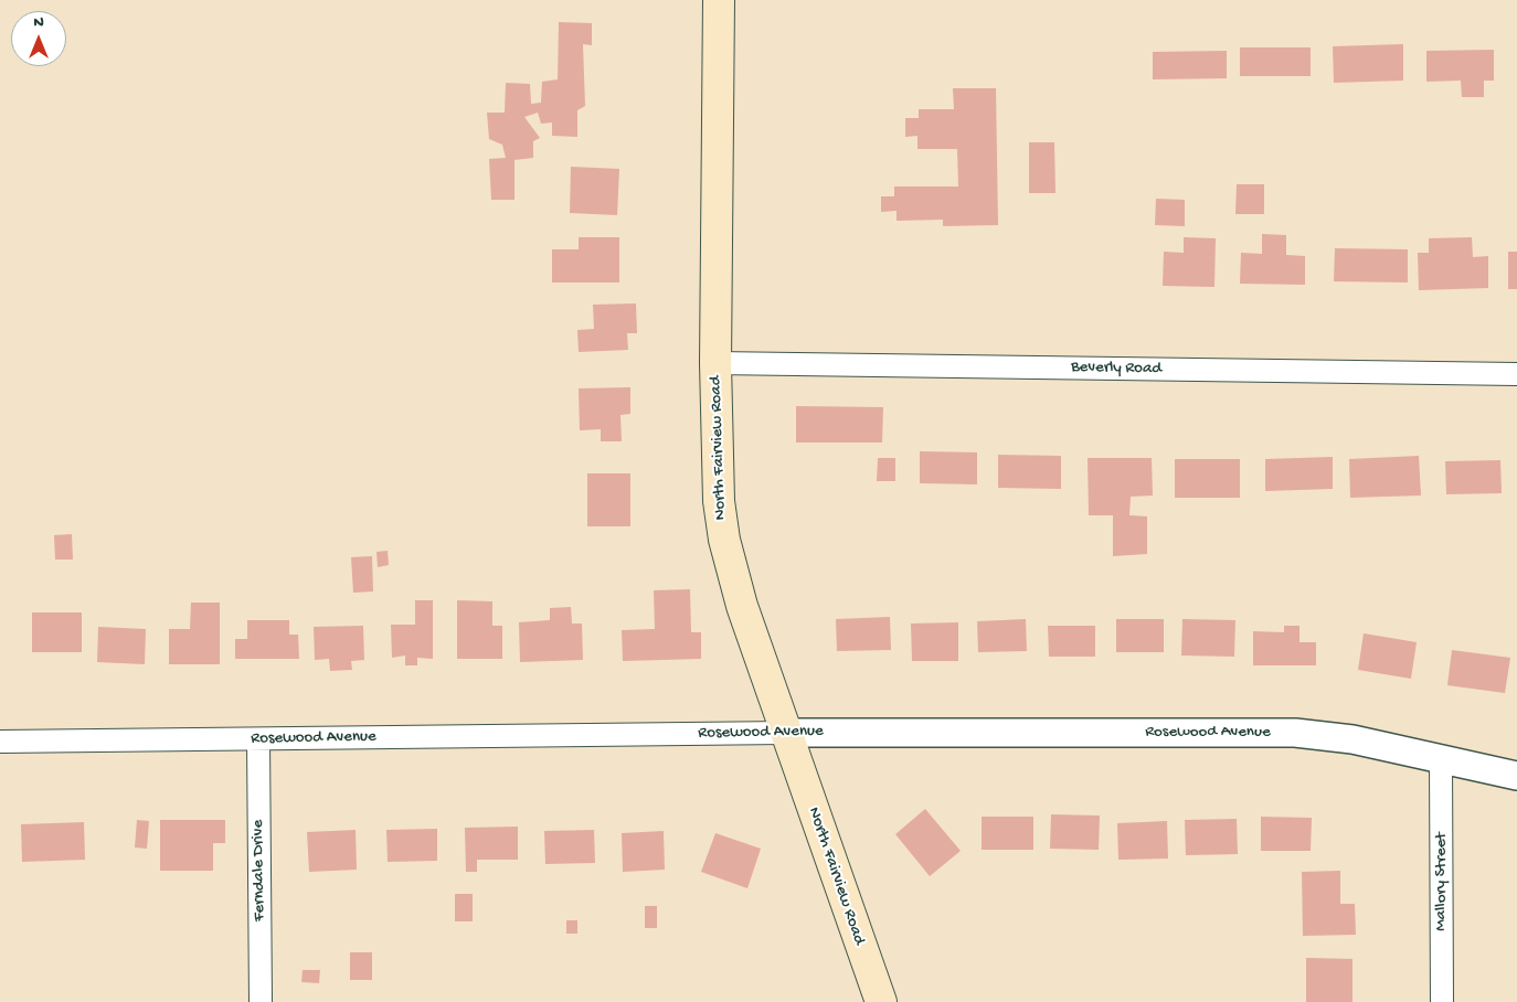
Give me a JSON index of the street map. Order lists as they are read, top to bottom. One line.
{"streets":{"main road":["North Fairview Road"],"street":["Beverly Road","Rosewood Avenue","Ferndale Drive","Mallory Street"]},"crossings":[["Beverly Road","North Fairview Road"],["North Fairview Road","Rosewood Avenue"],["Rosewood Avenue","Ferndale Drive"],["Rosewood Avenue","Mallory Street"]],"north":"top"}
